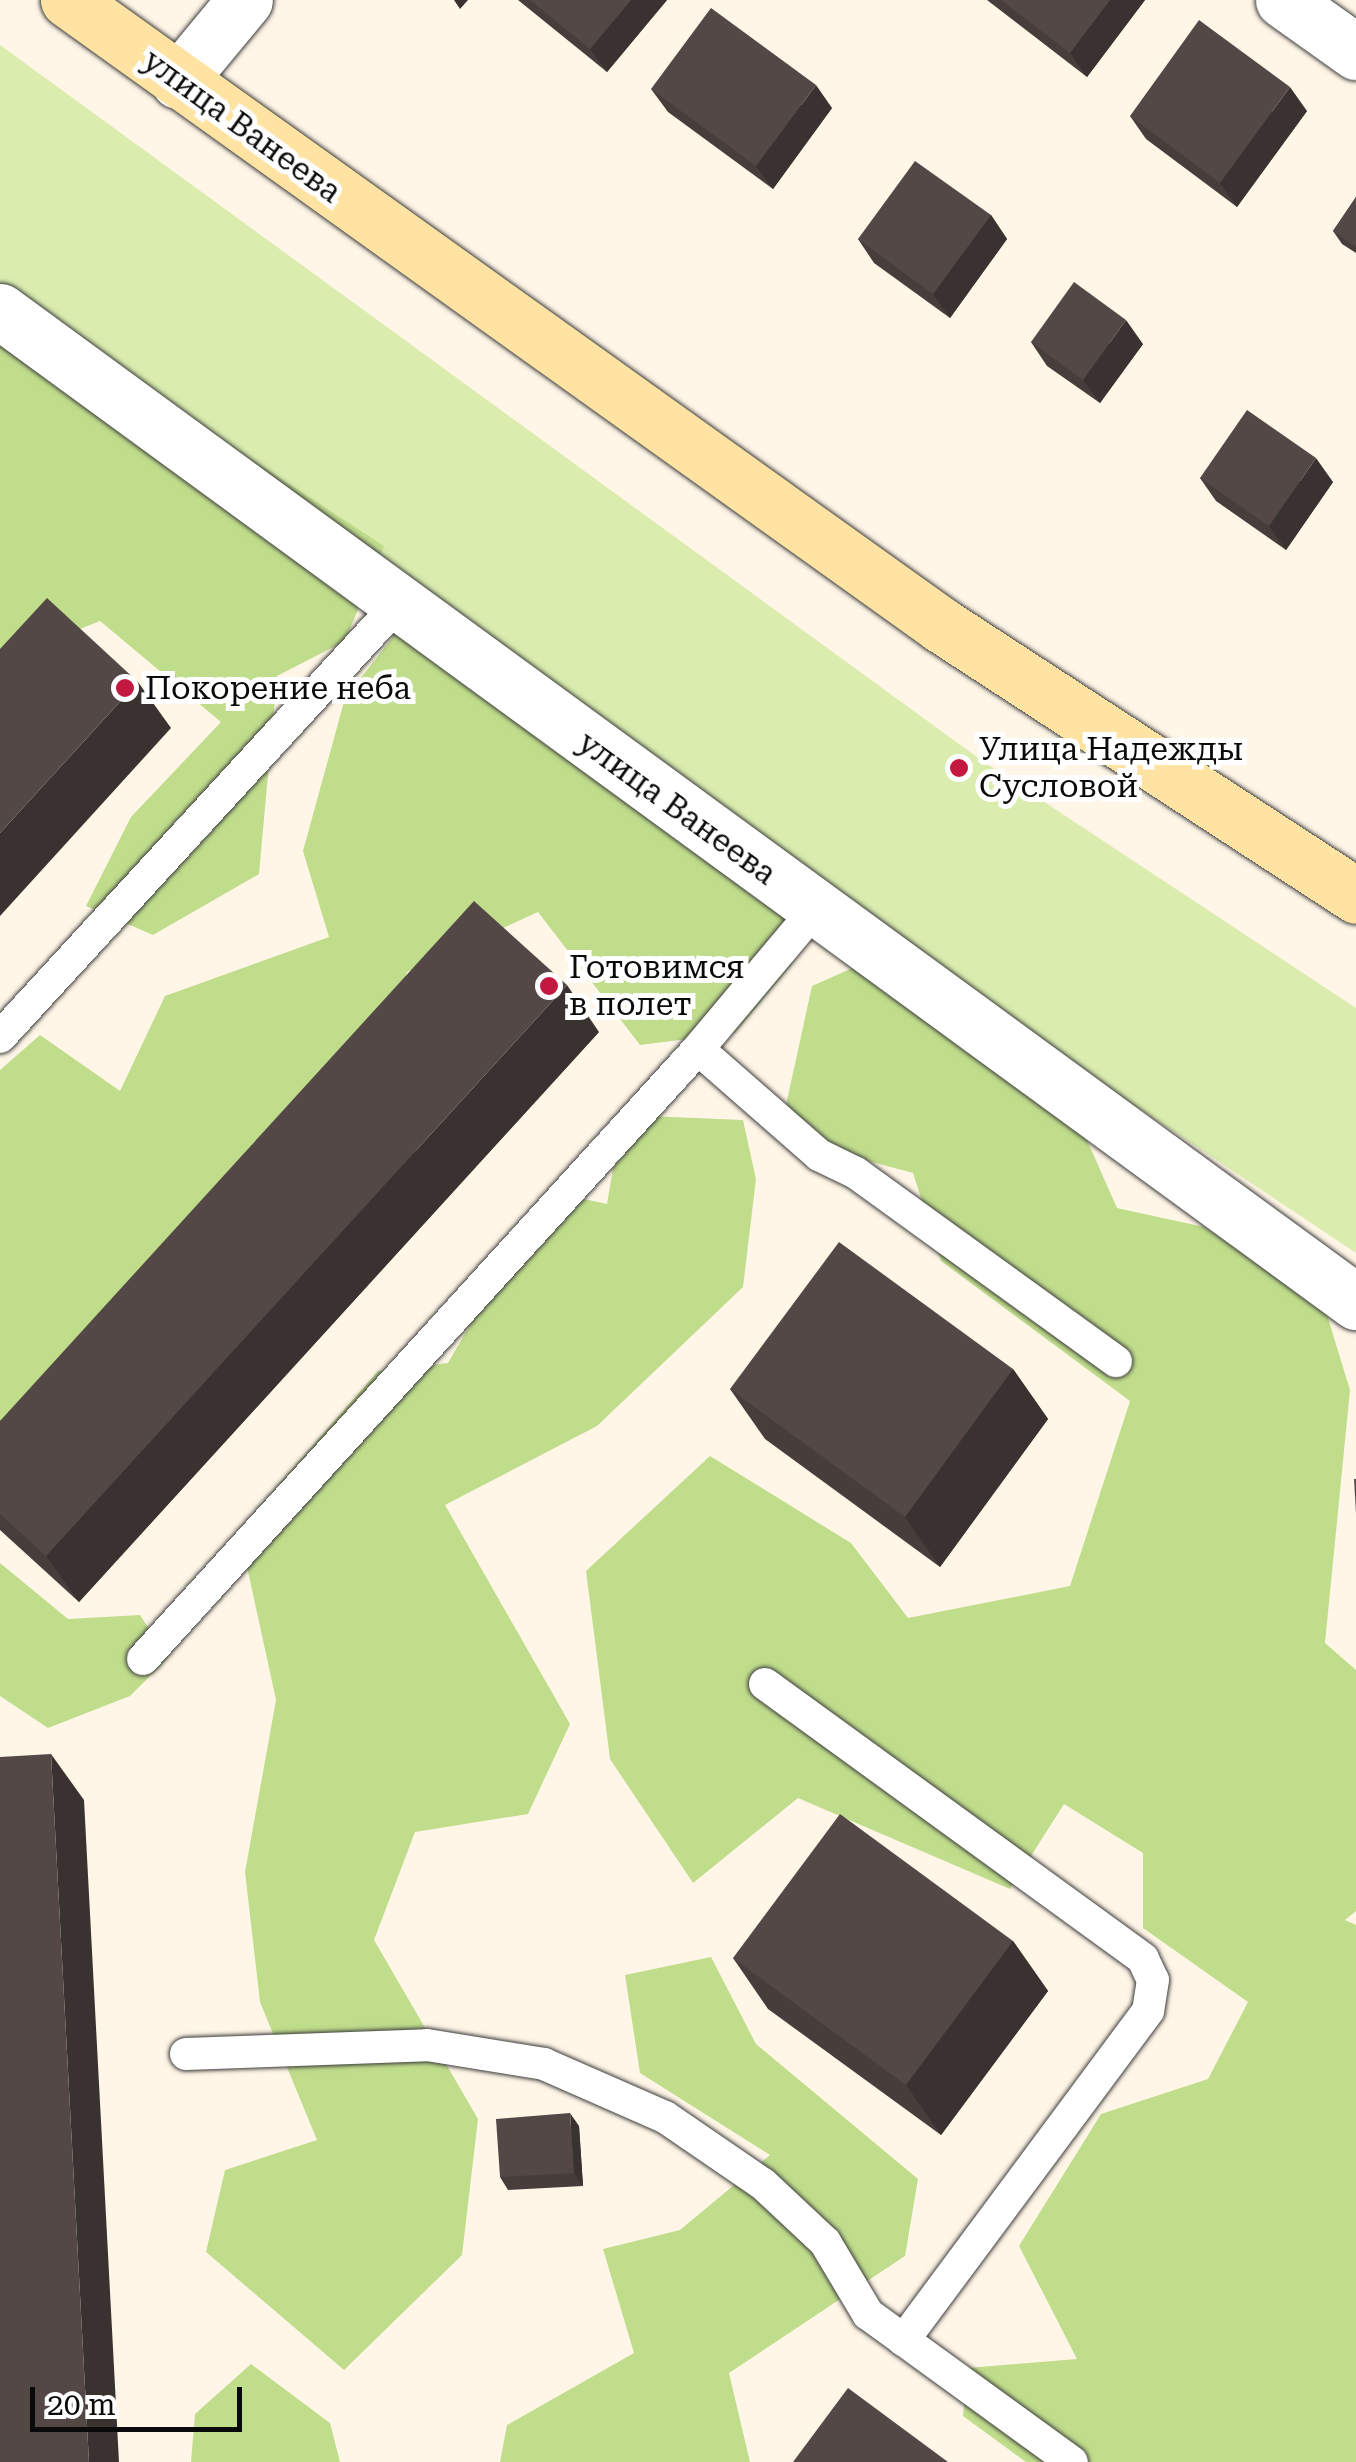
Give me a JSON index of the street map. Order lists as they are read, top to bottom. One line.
{"streets":{"main road":["улица Ванеева"]},"places":["Покорение неба","Улица Надежды Сусловой","Готовимся в полет"],"scale_bar":"20 m"}
